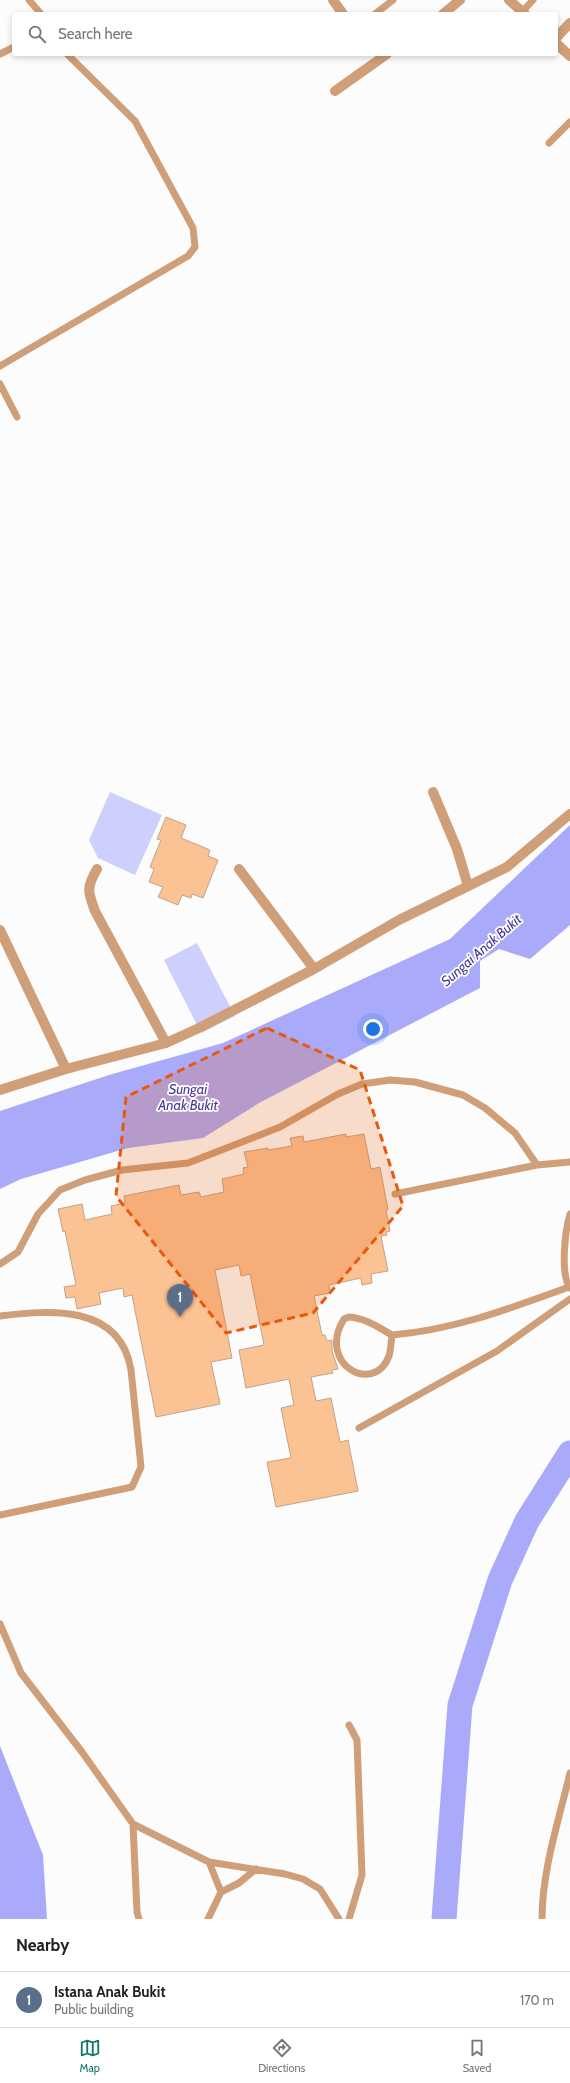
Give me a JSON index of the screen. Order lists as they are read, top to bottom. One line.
{"water":["Sungai Anak Bukit"],"page":{"search":"Search here","pins":"1","heading":"Nearby","list":[{"mark":"1","name":"Istana Anak Bukit","note":"Public building","value":"170 m"}],"nav":["Map","Directions","Saved"]}}
